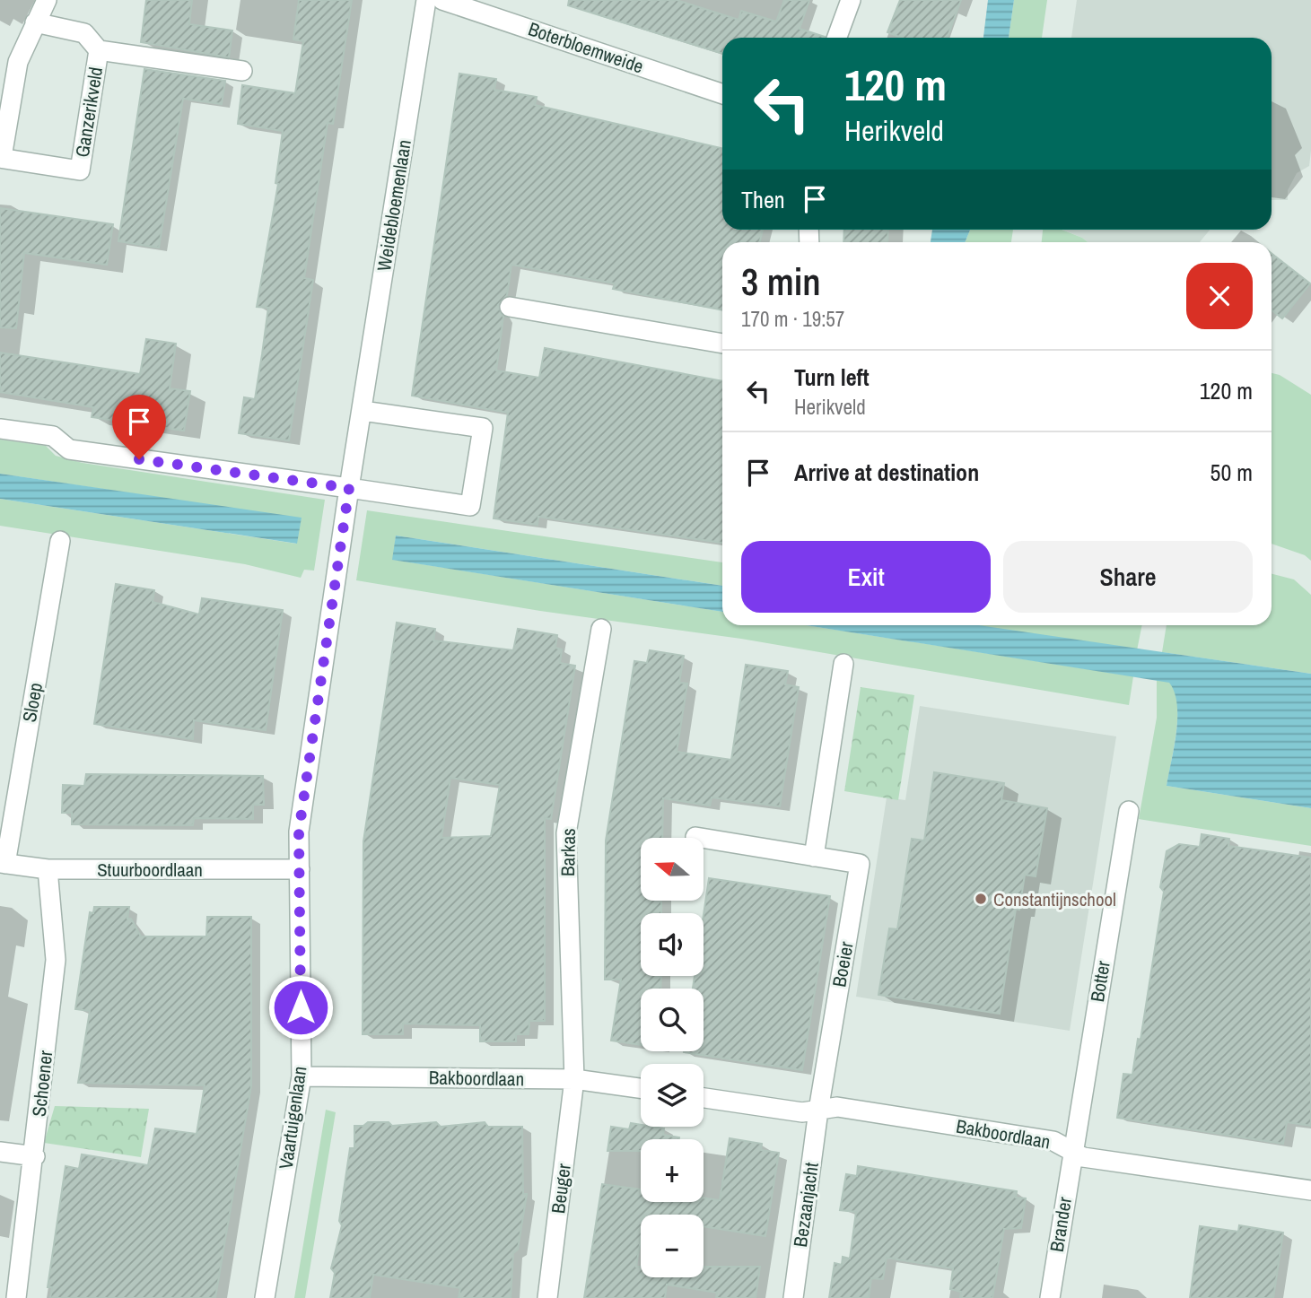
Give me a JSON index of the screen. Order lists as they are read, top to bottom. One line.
{"streets":{"street":["Boterbloemweide","Ganzerikveld","Weidebloemenlaan","Sloep","Barkas","Stuurboordlaan","Boeier","Botter","Bakboordlaan","Schoener","Vaartuigenlaan","Beuger","Bezaanjacht","Brander"]},"crossings":[["Weidebloemenlaan","Vaartuigenlaan"],["Sloep","Stuurboordlaan"],["Barkas","Bakboordlaan"],["Barkas","Beuger"],["Stuurboordlaan","Schoener"],["Stuurboordlaan","Vaartuigenlaan"],["Boeier","Bakboordlaan"],["Boeier","Bezaanjacht"],["Botter","Bakboordlaan"],["Botter","Brander"],["Bakboordlaan","Vaartuigenlaan"],["Bakboordlaan","Beuger"],["Bakboordlaan","Bezaanjacht"],["Bakboordlaan","Brander"]],"places":["Constantijnschool"],"north":"left","page":{"turn":["120 m","Herikveld"],"then":"Then","heading":["3 min","170 m · 19:57"],"list":[{"name":"Turn left","note":"Herikveld","value":"120 m"},{"name":"Arrive at destination","value":"50 m"}],"buttons":["Exit","Share"],"map_buttons":["+","−"]}}
